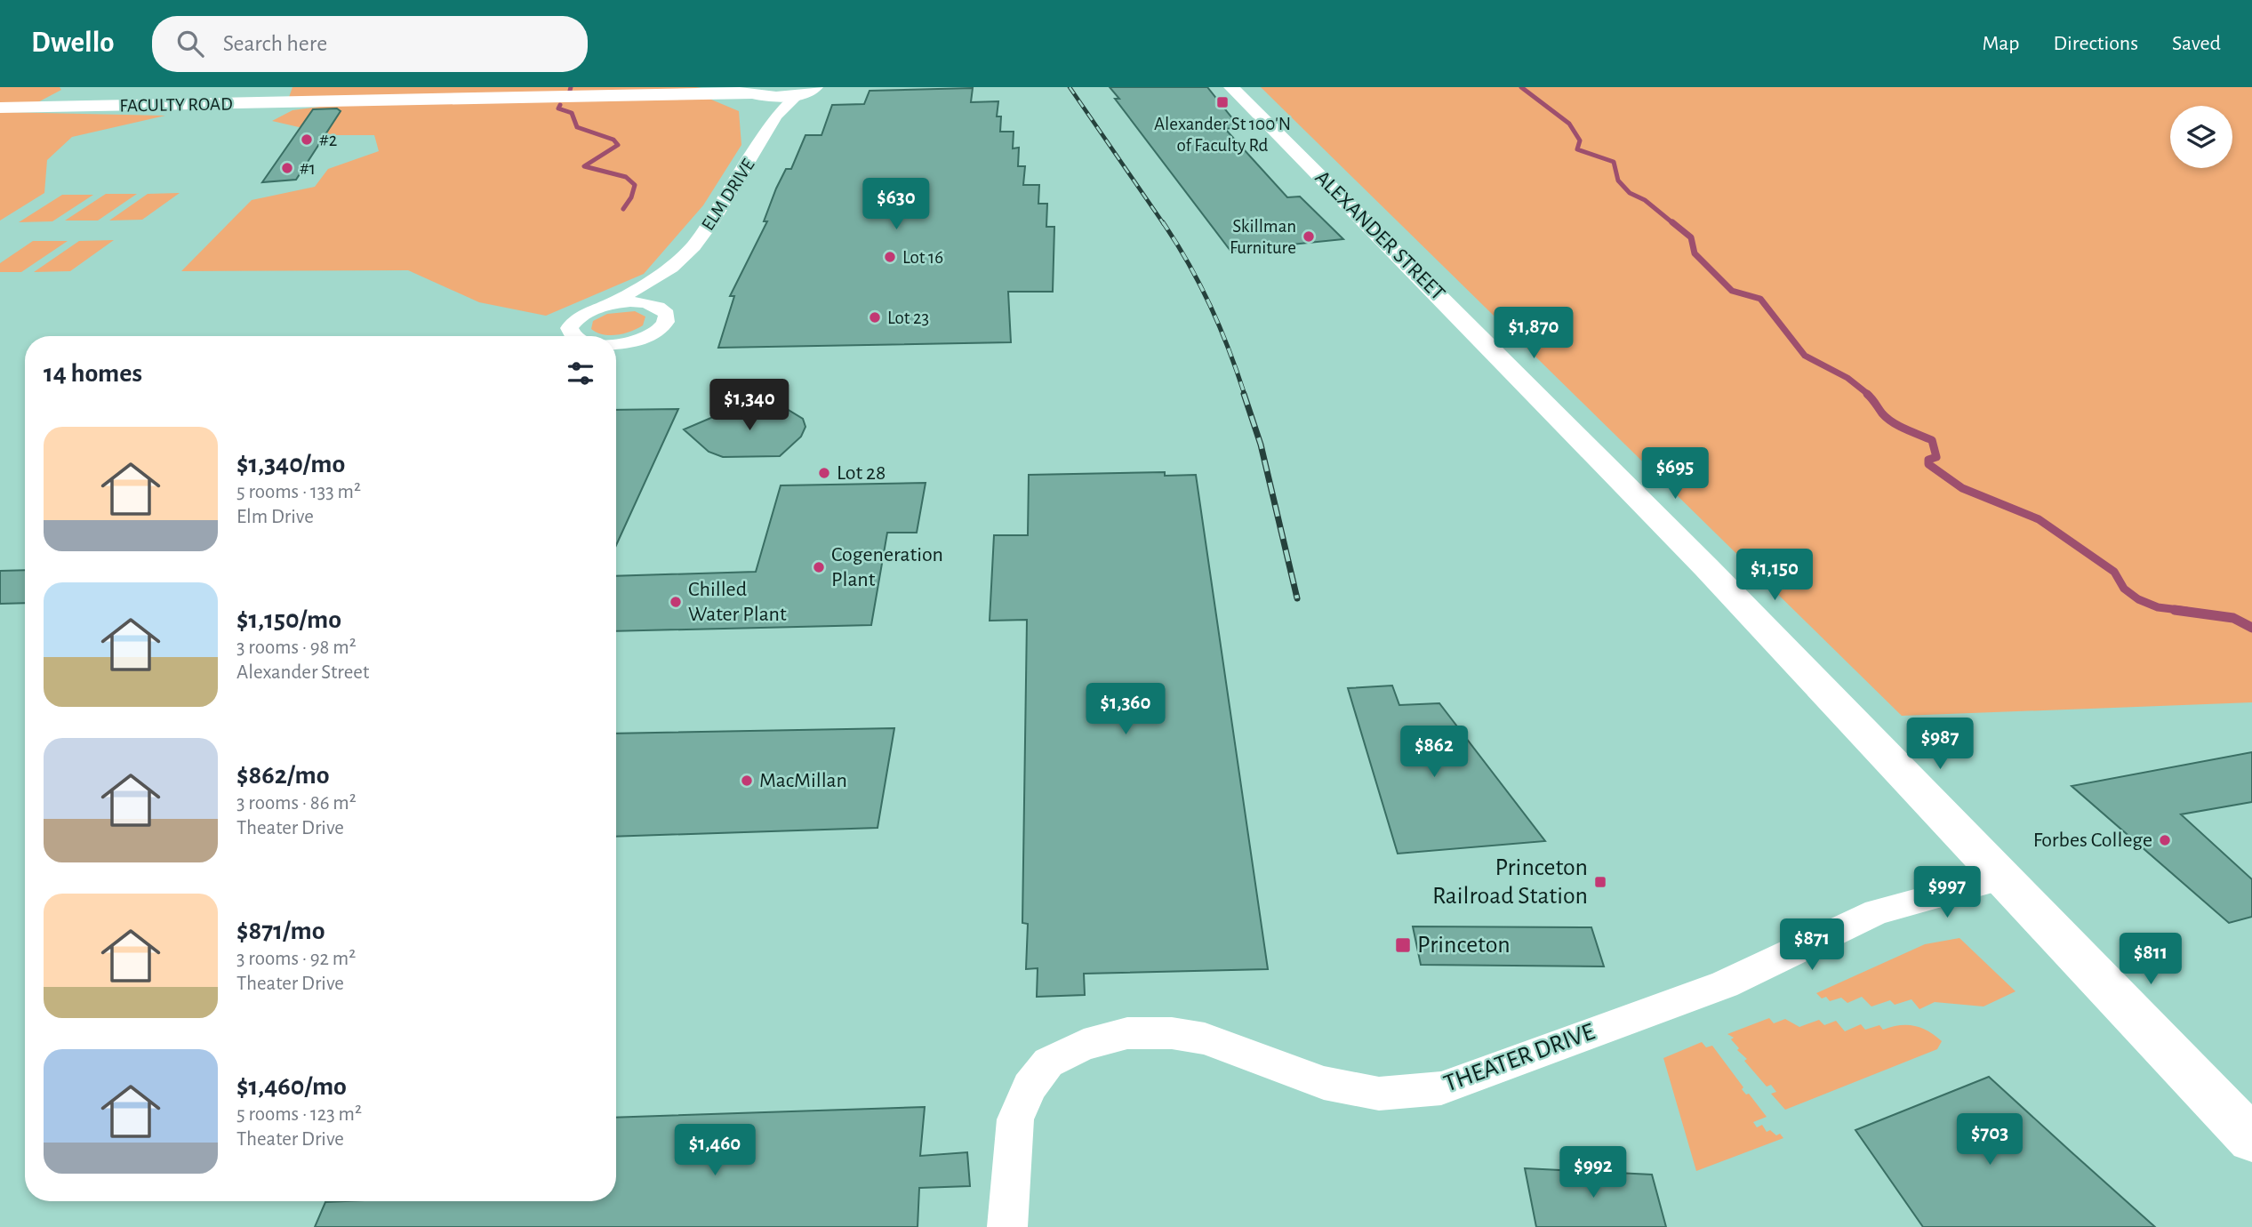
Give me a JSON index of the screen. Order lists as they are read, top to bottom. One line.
{"streets":{"main road":["FACULTY ROAD","ALEXANDER STREET"],"street":["ELM DRIVE","THEATER DRIVE"]},"crossings":[["FACULTY ROAD","ELM DRIVE"],["ALEXANDER STREET","THEATER DRIVE"]],"places":{"transit":["Alexander St 100'N of Faculty Rd","Princeton Railroad Station","Princeton"],"other":["#2","#1","Skillman Furniture","Lot 16","Lot 23","Lot 28","Cogeneration Plant","Chilled Water Plant","MacMillan","Forbes College"]},"page":{"header":"Dwello","search":"Search here","nav":["Map","Directions","Saved"],"price":["$630","$1,870","$1,340","$695","$1,150","$1,360","$987","$862","$997","$871","$811","$703","$1,460","$992"],"heading":"14 homes","list":[{"name":"$1,340/mo","note":"5 rooms · 133 m² · Elm Drive"},{"name":"$1,150/mo","note":"3 rooms · 98 m² · Alexander Street"},{"name":"$862/mo","note":"3 rooms · 86 m² · Theater Drive"},{"name":"$871/mo","note":"3 rooms · 92 m² · Theater Drive"},{"name":"$1,460/mo","note":"5 rooms · 123 m² · Theater Drive"}]}}
